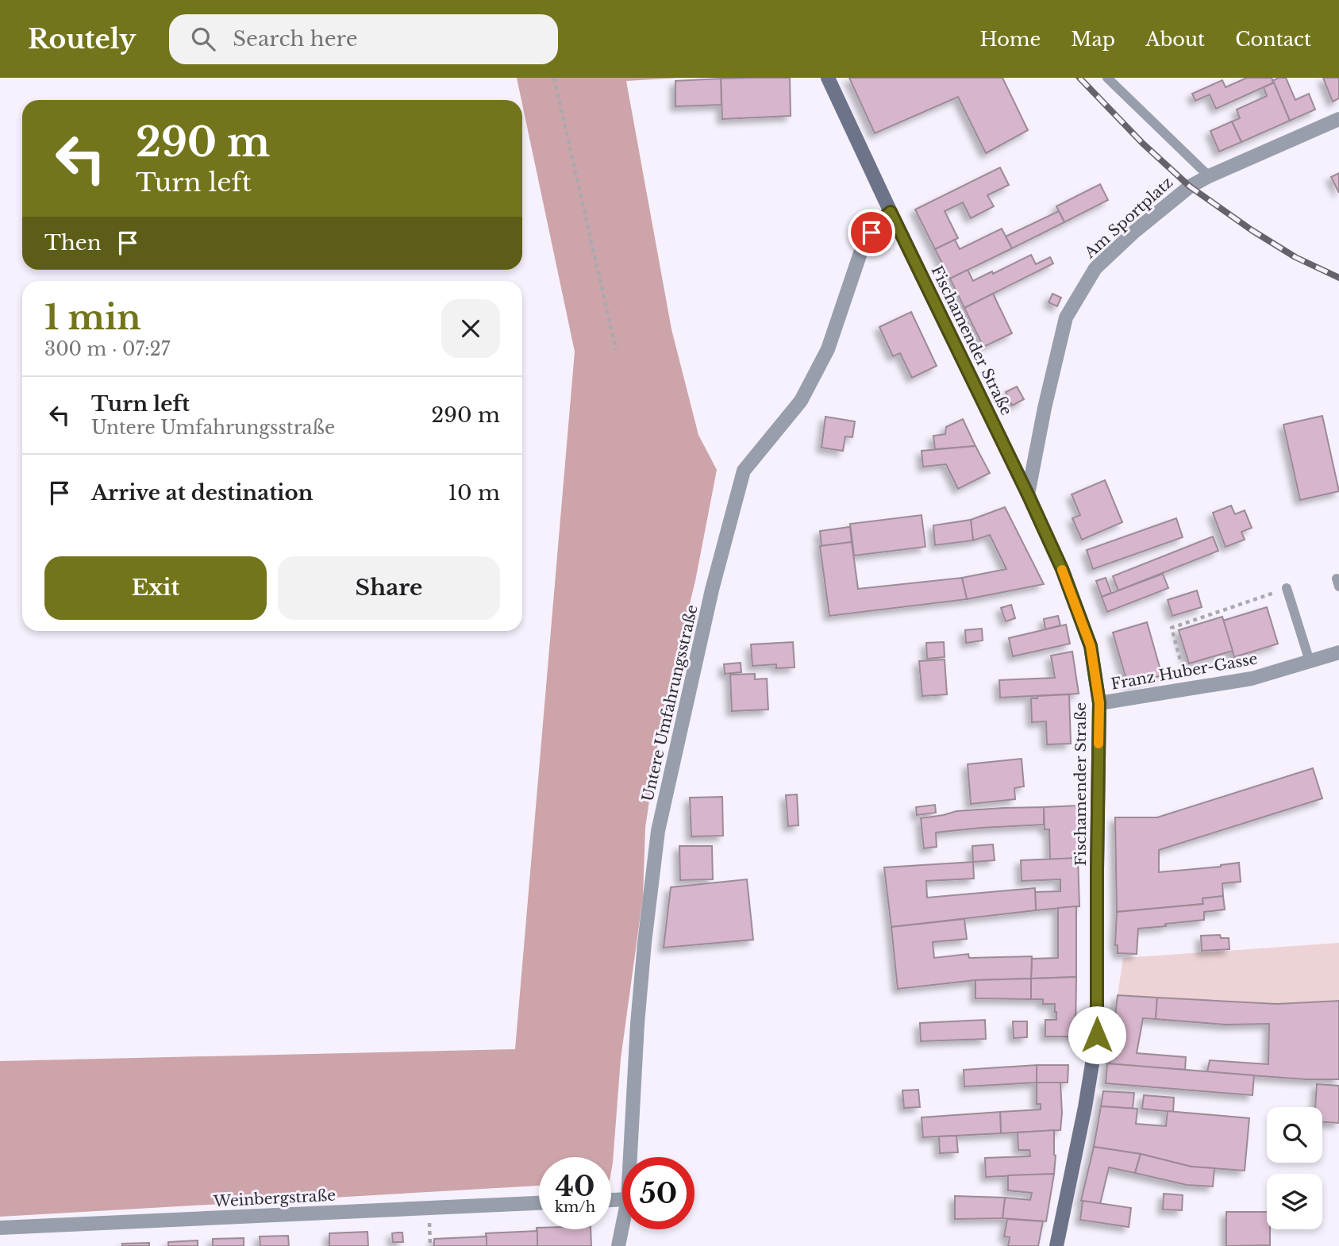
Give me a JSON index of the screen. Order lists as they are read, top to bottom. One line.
{"streets":{"main road":["Fischamender Straße"],"street":["Am Sportplatz","Franz Huber-Gasse","Untere Umfahrungsstraße","Weinbergstraße"]},"crossings":[["Am Sportplatz","Fischamender Straße"],["Fischamender Straße","Franz Huber-Gasse"],["Fischamender Straße","Untere Umfahrungsstraße"]],"page":{"header":"Routely","search":"Search here","nav":["Home","Map","About","Contact"],"turn":["290 m","Turn left"],"then":"Then","heading":["1 min","300 m · 07:27"],"list":[{"name":"Turn left","note":"Untere Umfahrungsstraße","value":"290 m"},{"name":"Arrive at destination","value":"10 m"}],"buttons":["Exit","Share"],"speed":"40 km/h","limit":"50"}}
